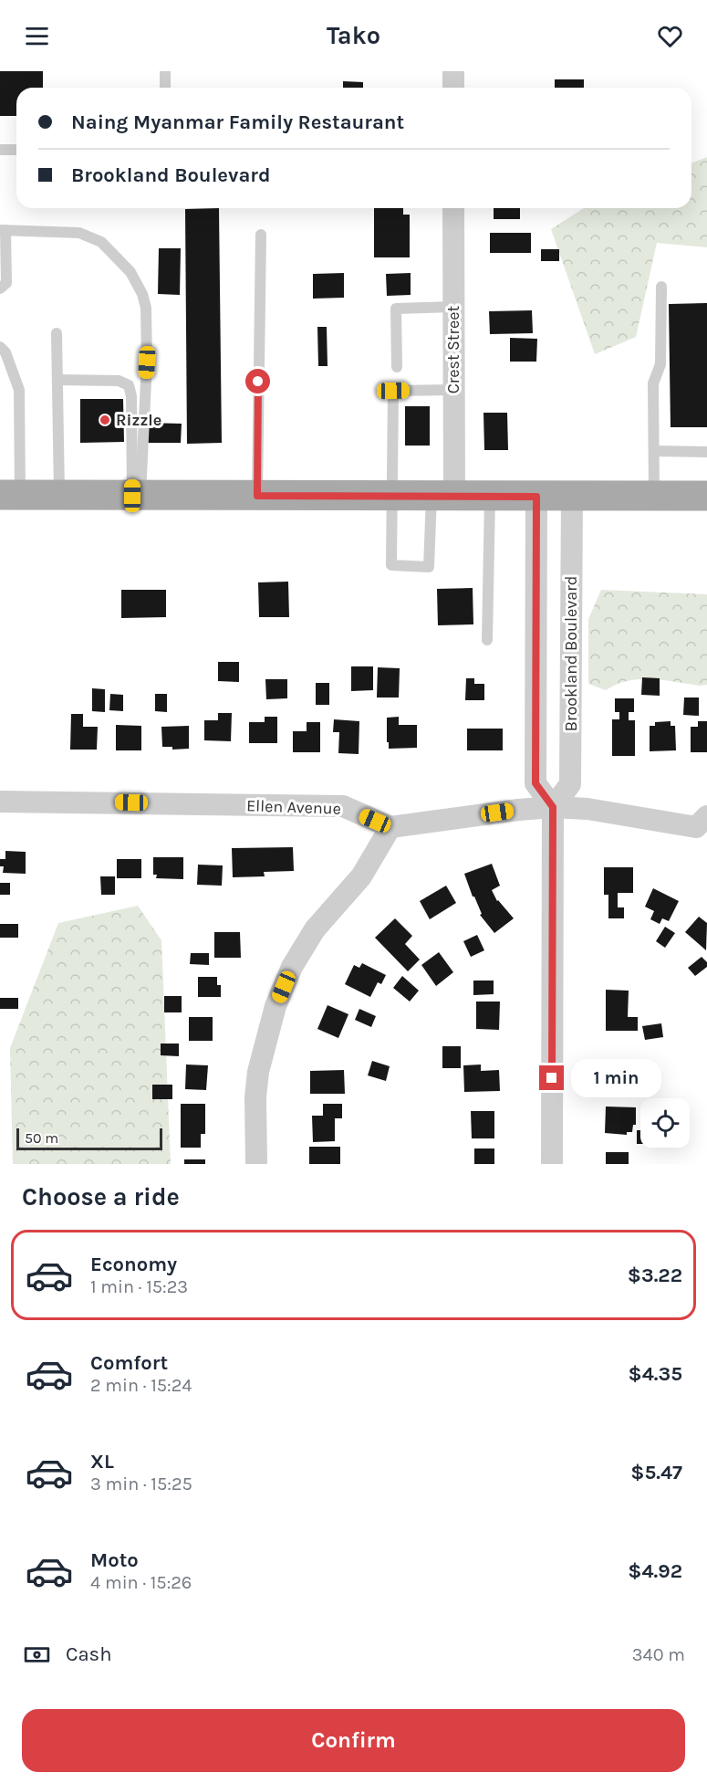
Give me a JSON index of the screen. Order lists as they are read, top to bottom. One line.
{"streets":{"street":["Crest Street","Brookland Boulevard","Ellen Avenue"]},"places":["Rizzle"],"scale_bar":"50 m","page":{"header":"Tako","banner":["Naing Myanmar Family Restaurant","Brookland Boulevard"],"bubble":"1 min","scale":"50 m","heading":"Choose a ride","list":[{"name":"Economy","note":"1 min · 15:23","value":"$3.22"},{"name":"Comfort","note":"2 min · 15:24","value":"$4.35"},{"name":"XL","note":"3 min · 15:25","value":"$5.47"},{"name":"Moto","note":"4 min · 15:26","value":"$4.92"}],"pay":["Cash","340 m"],"buttons":"Confirm"}}
